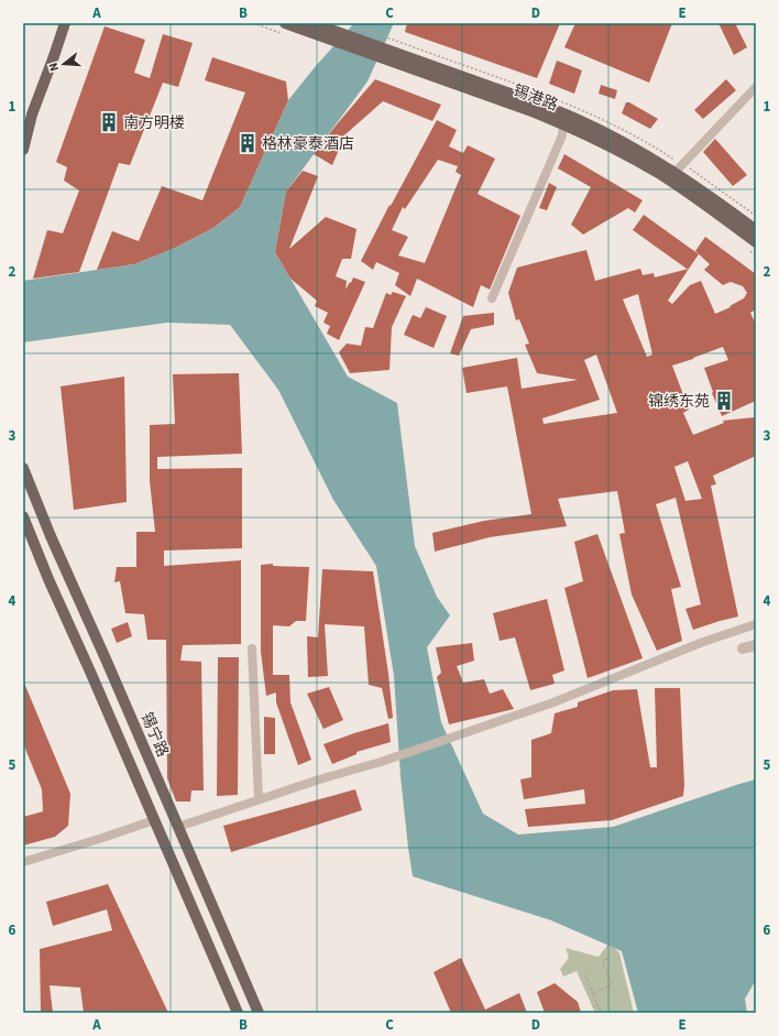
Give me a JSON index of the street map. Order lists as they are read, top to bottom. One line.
{"streets":{"main road":["锡港路","锡宁路"]},"places":{"building":["南方明楼","格林豪泰酒店","锦绣东苑"]},"north":"left","grid":{"columns":["A","B","C","D","E"],"rows":["1","2","3","4","5","6"]}}
